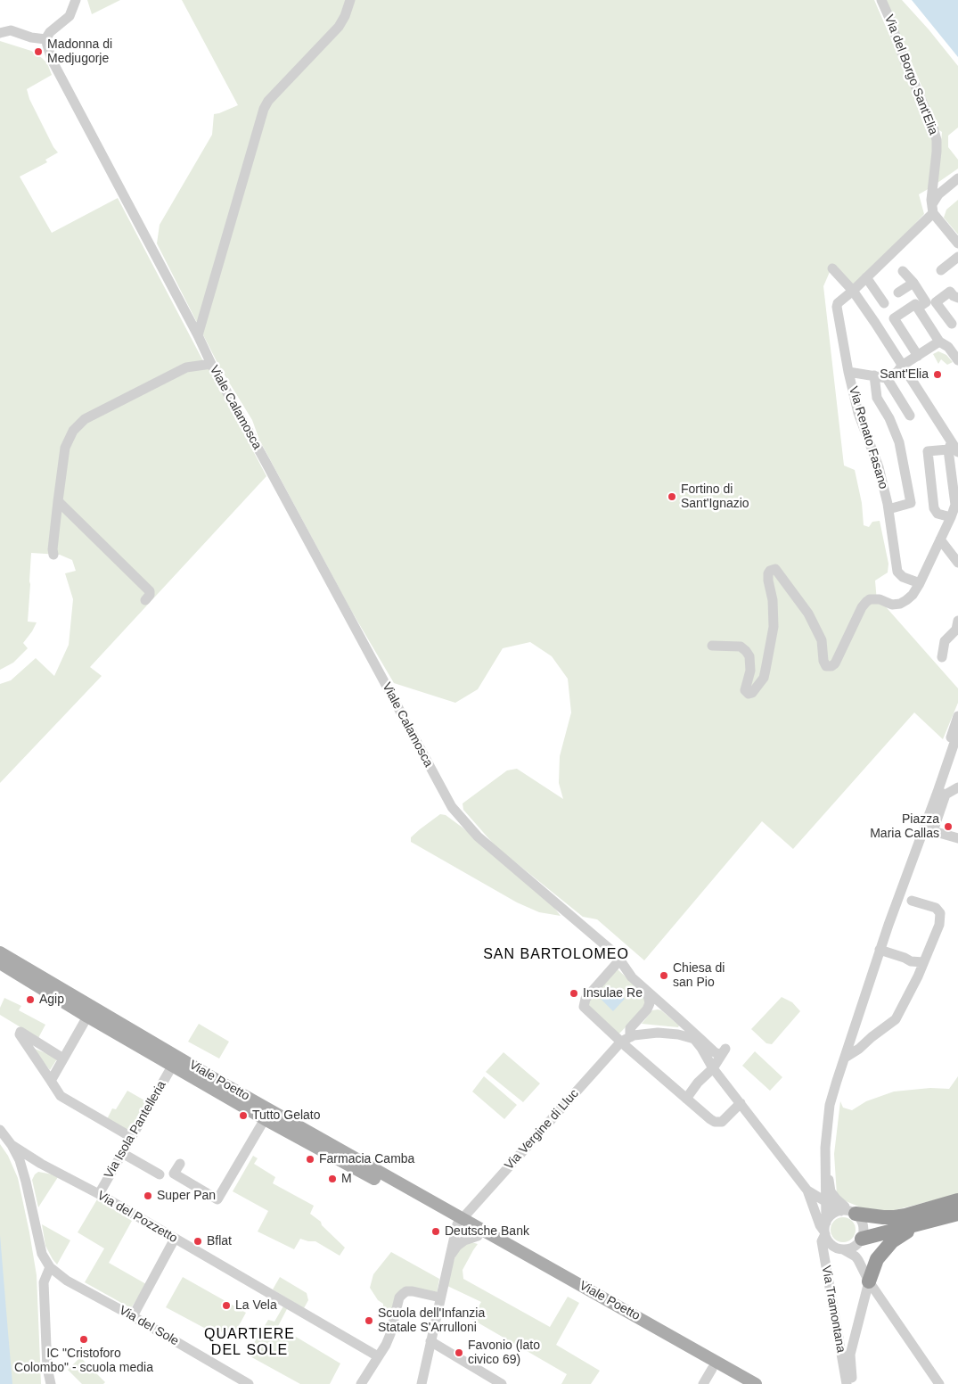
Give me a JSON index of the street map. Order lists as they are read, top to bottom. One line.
{"streets":{"main road":["Viale Poetto"],"street":["Via del Borgo Sant'Elia","Viale Calamosca","Via Renato Fasano","Via Isola Pantelleria","Via Vergine di Lluc","Via del Pozzetto","Via Tramontana","Via del Sole"]},"crossings":[["Via del Borgo Sant'Elia","Via Renato Fasano"],["Viale Calamosca","Via Vergine di Lluc"],["Viale Poetto","Via Isola Pantelleria"],["Viale Poetto","Via Vergine di Lluc"],["Via Isola Pantelleria","Via del Pozzetto"]],"districts":["SAN BARTOLOMEO","QUARTIERE DEL SOLE"],"places":["Madonna di Medjugorje","Sant'Elia","Fortino di Sant'Ignazio","Piazza Maria Callas","Chiesa di san Pio","Insulae Re","Agip","Tutto Gelato","Farmacia Camba","M","Super Pan","Deutsche Bank","Bflat","La Vela","Scuola dell'Infanzia Statale S'Arrulloni","IC \"Cristoforo Colombo\" - scuola media","Favonio (lato civico 69)"]}
